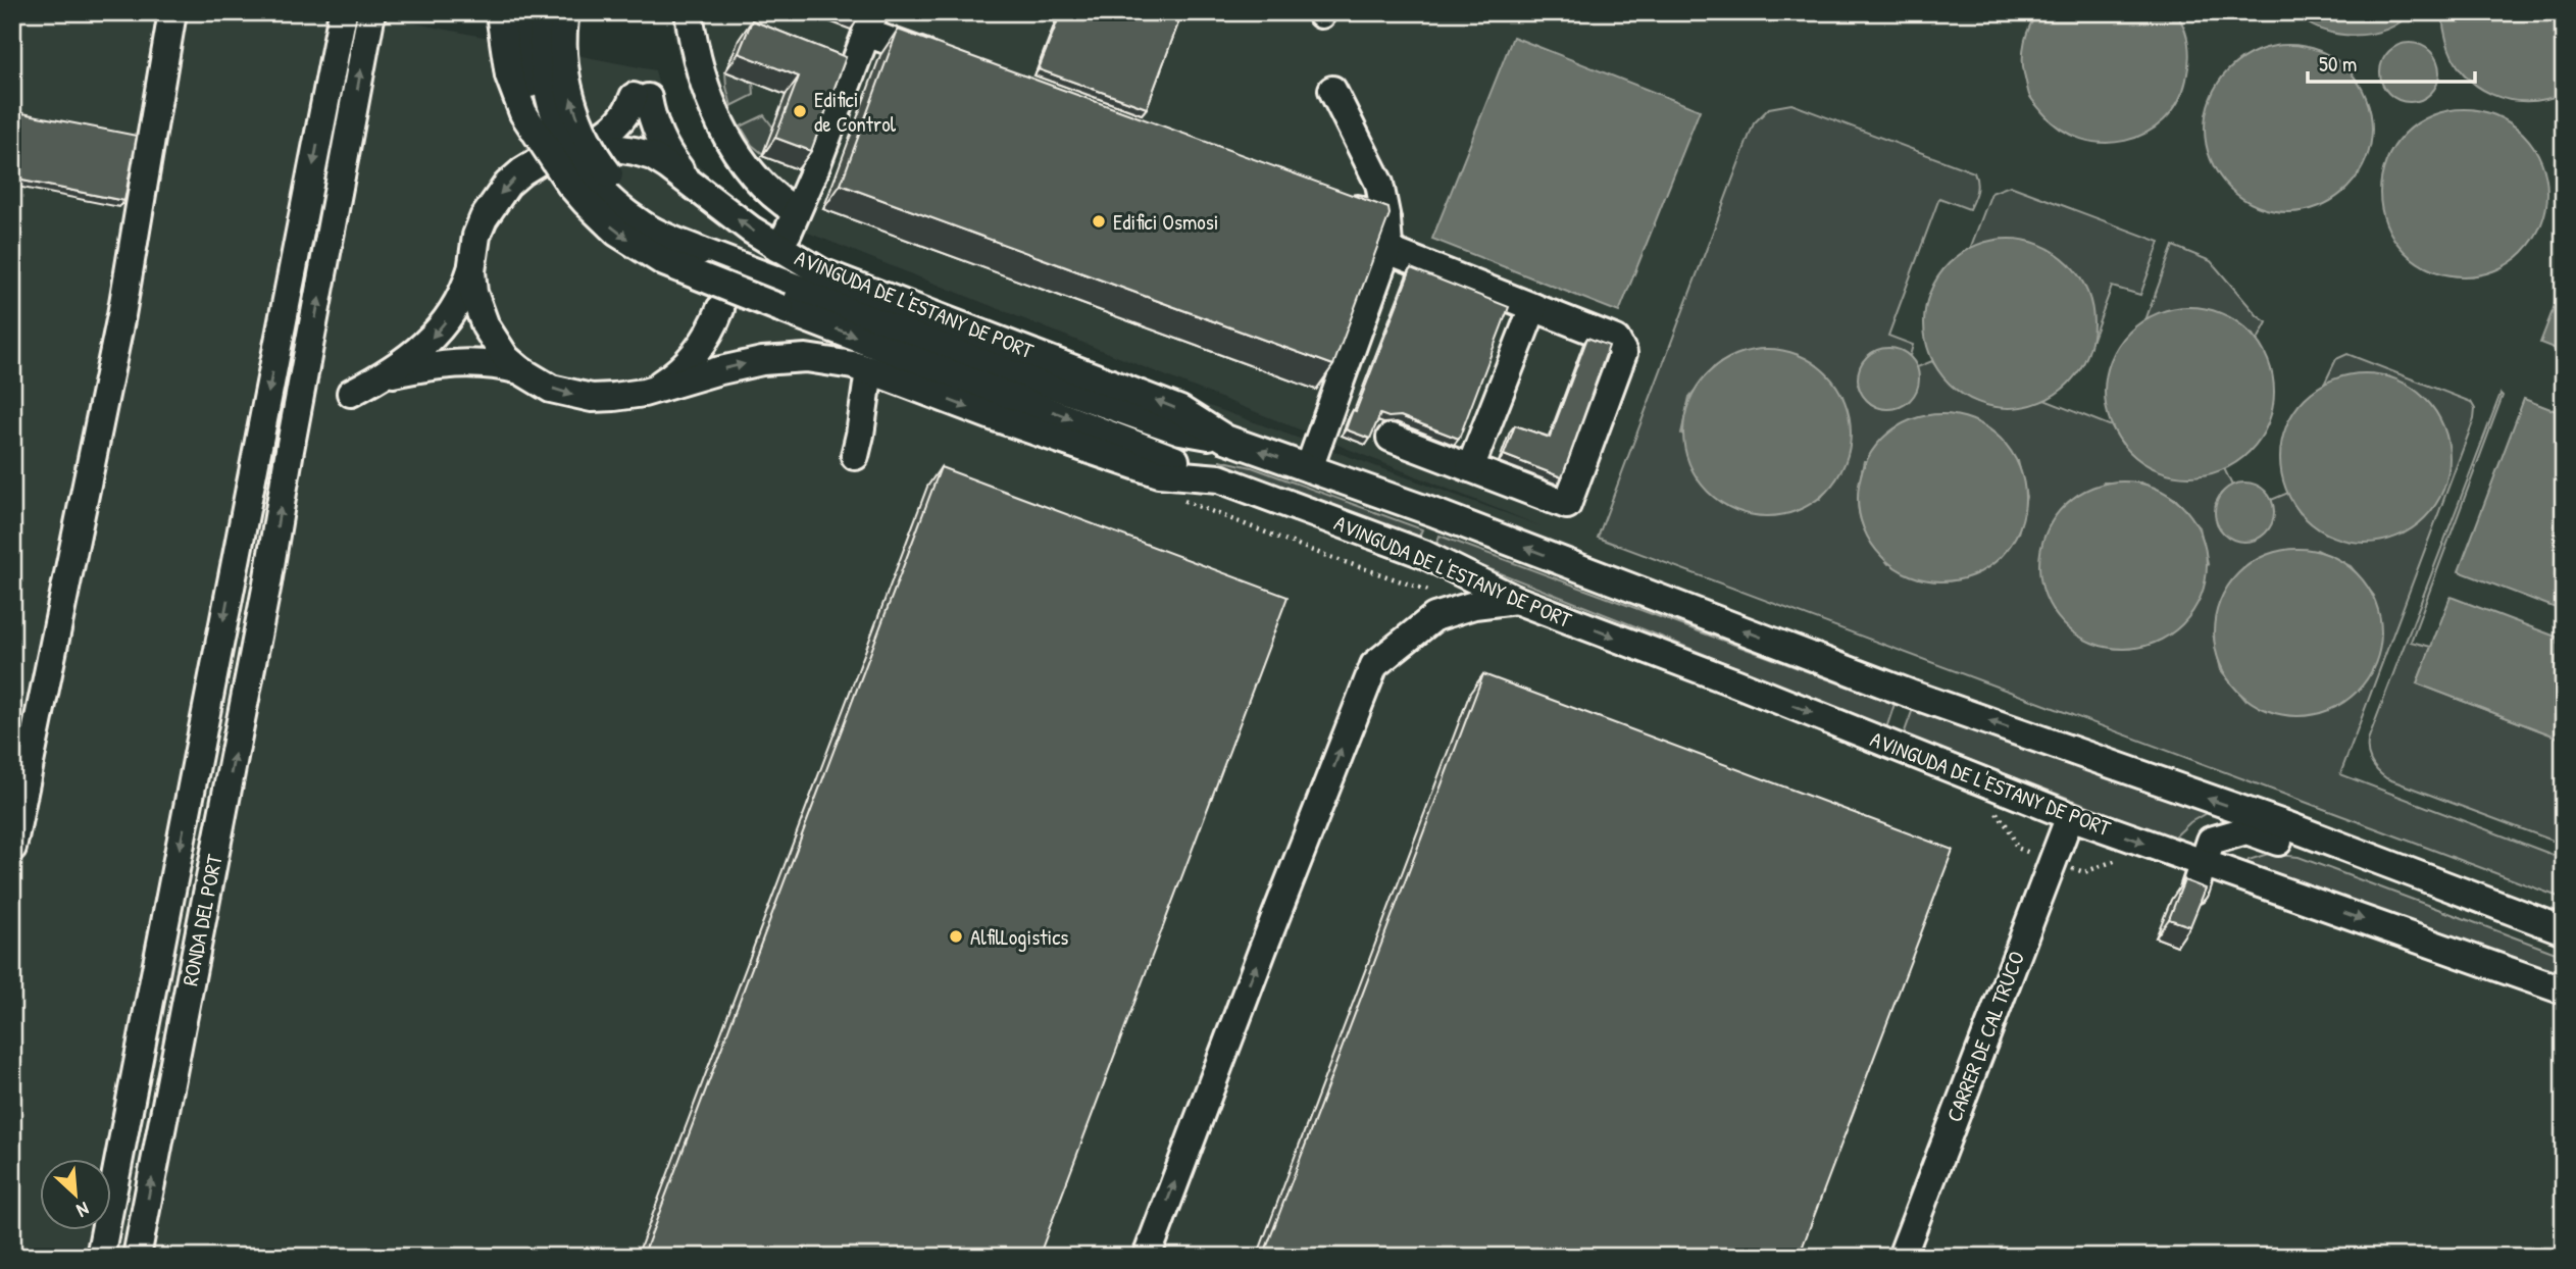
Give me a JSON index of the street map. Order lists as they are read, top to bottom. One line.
{"streets":{"street":["AVINGUDA DE L'ESTANY DE PORT","RONDA DEL PORT","CARRER DE CAL TRUCO"]},"crossings":[["AVINGUDA DE L'ESTANY DE PORT","CARRER DE CAL TRUCO"]],"places":["Edifici de Control","Edifici Osmosi","AlfilLogistics"],"scale_bar":"50 m","north":"bottom right"}
